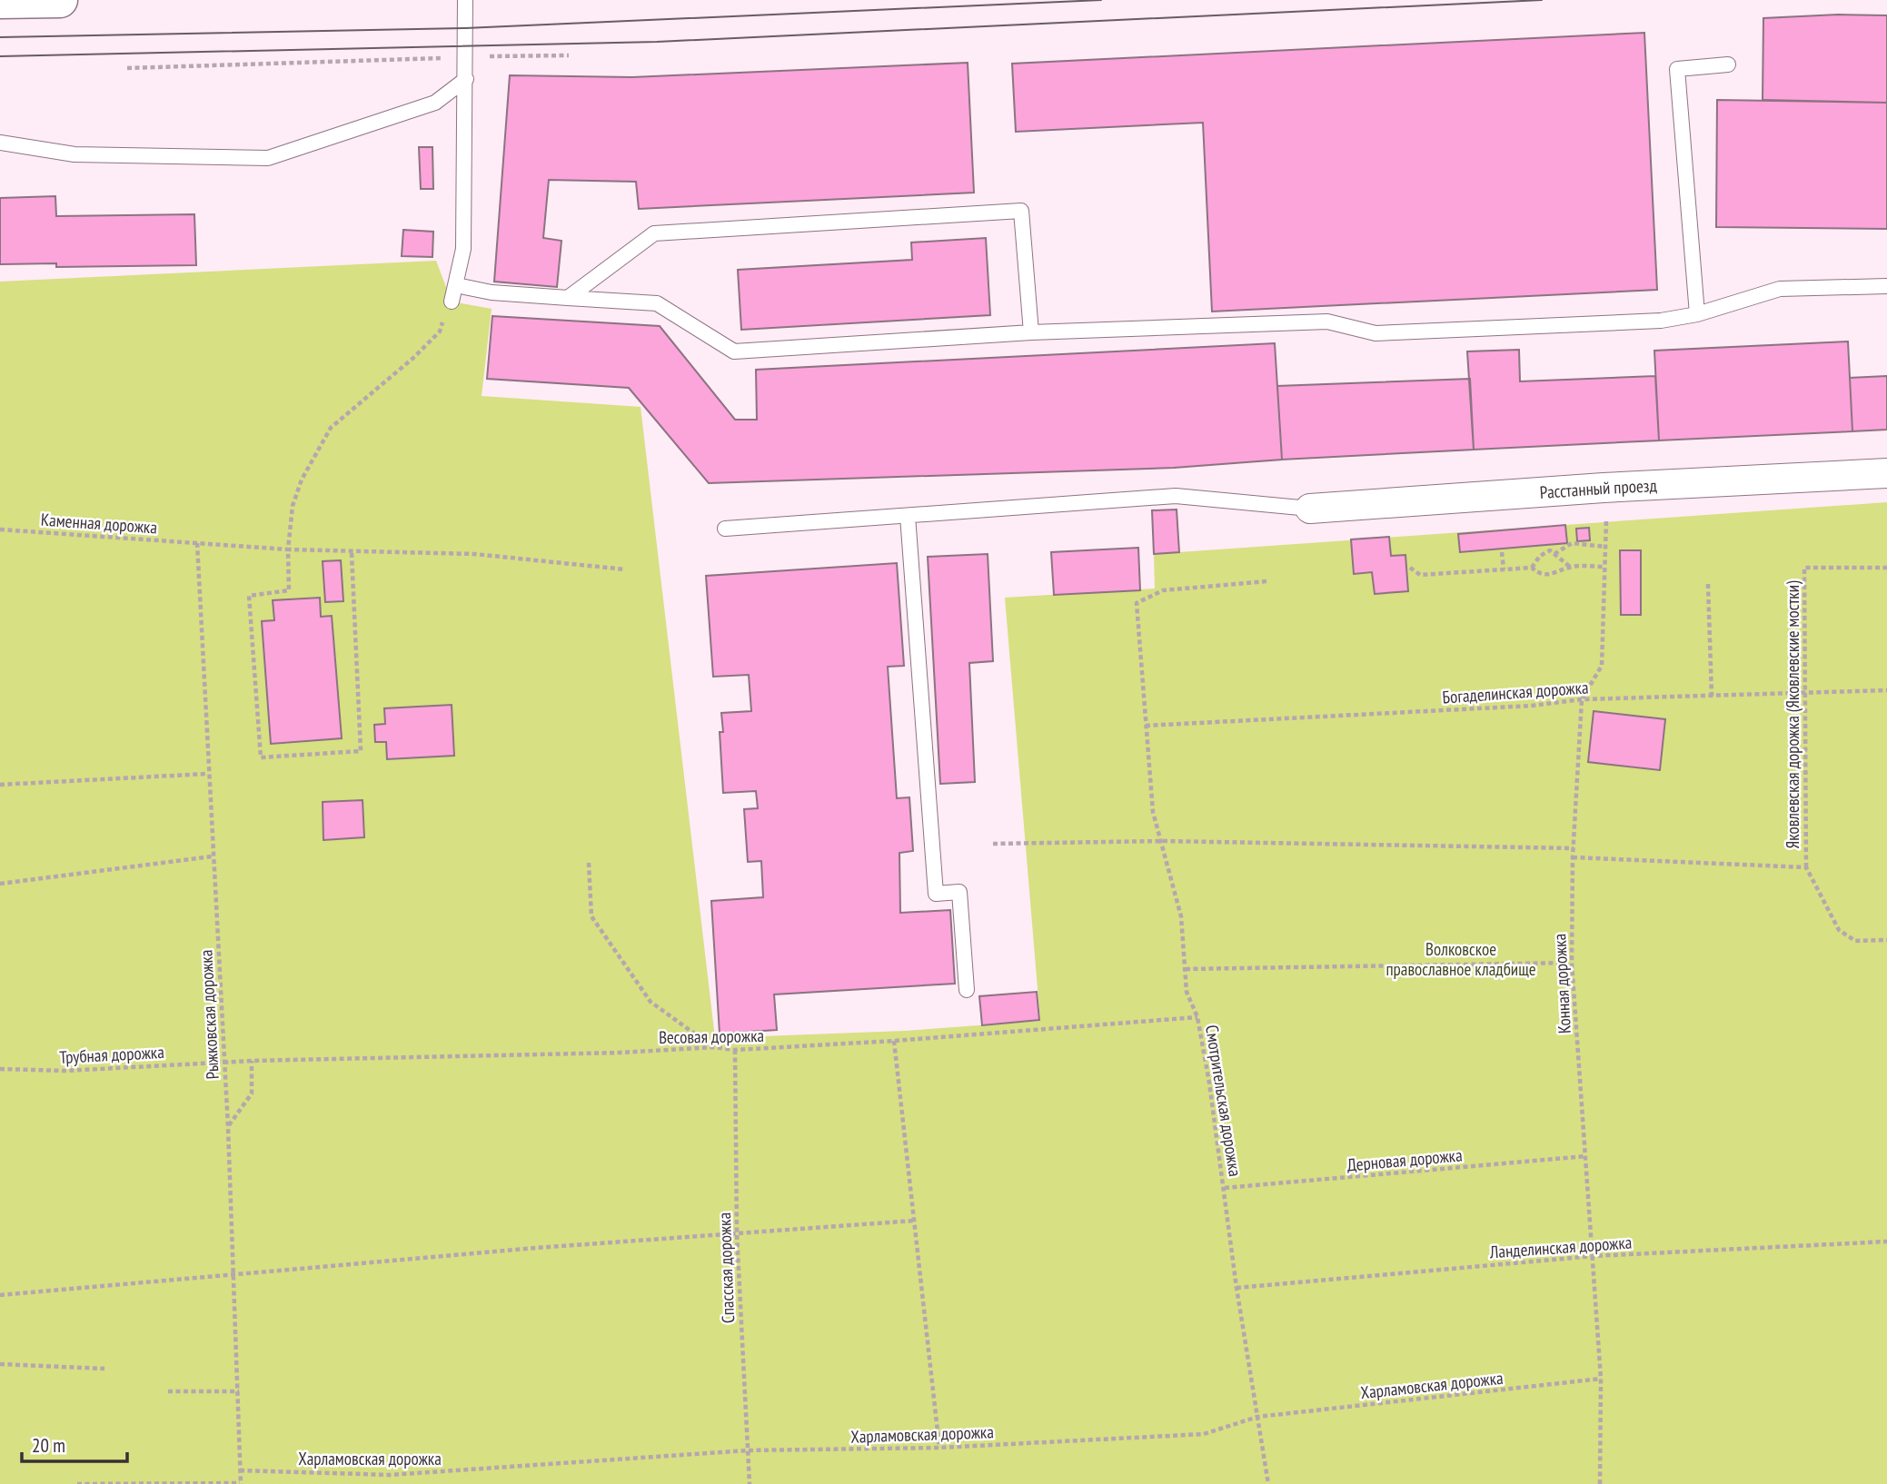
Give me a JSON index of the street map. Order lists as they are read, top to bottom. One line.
{"streets":{"street":["Расстанный проезд"],"path":["Каменная дорожка","Богаделинская дорожка","Яковлевская дорожка (Яковлевские мостки)","Конная дорожка","Рыжковская дорожка","Весовая дорожка","Трубная дорожка","Смотрительская дорожка","Дерновая дорожка","Ланделинская дорожка","Спасская дорожка","Харламовская дорожка"]},"crossings":[["Расстанный проезд","Конная дорожка"],["Каменная дорожка","Рыжковская дорожка"],["Богаделинская дорожка","Яковлевская дорожка (Яковлевские мостки)"],["Богаделинская дорожка","Конная дорожка"],["Богаделинская дорожка","Смотрительская дорожка"],["Конная дорожка","Дерновая дорожка"],["Конная дорожка","Ланделинская дорожка"],["Конная дорожка","Харламовская дорожка"],["Рыжковская дорожка","Весовая дорожка"],["Рыжковская дорожка","Трубная дорожка"],["Рыжковская дорожка","Харламовская дорожка"],["Весовая дорожка","Трубная дорожка"],["Весовая дорожка","Смотрительская дорожка"],["Весовая дорожка","Спасская дорожка"],["Смотрительская дорожка","Дерновая дорожка"],["Смотрительская дорожка","Ланделинская дорожка"],["Смотрительская дорожка","Харламовская дорожка"],["Спасская дорожка","Харламовская дорожка"]],"parks":["Волковское православное кладбище"],"scale_bar":"20 m"}
